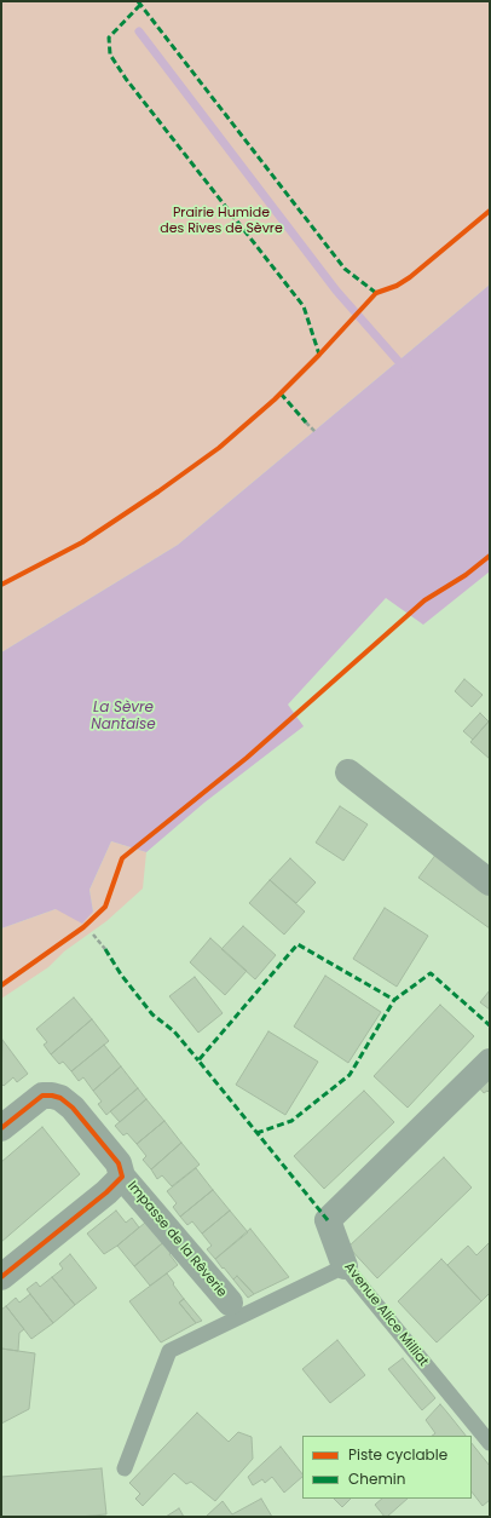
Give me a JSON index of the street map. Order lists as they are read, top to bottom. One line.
{"streets":{"street":["Impasse de la Rêverie","Avenue Alice Milliat"]},"water":["La Sèvre Nantaise"],"parks":["Prairie Humide des Rives de Sèvre"],"legend":["Piste cyclable","Chemin"]}
